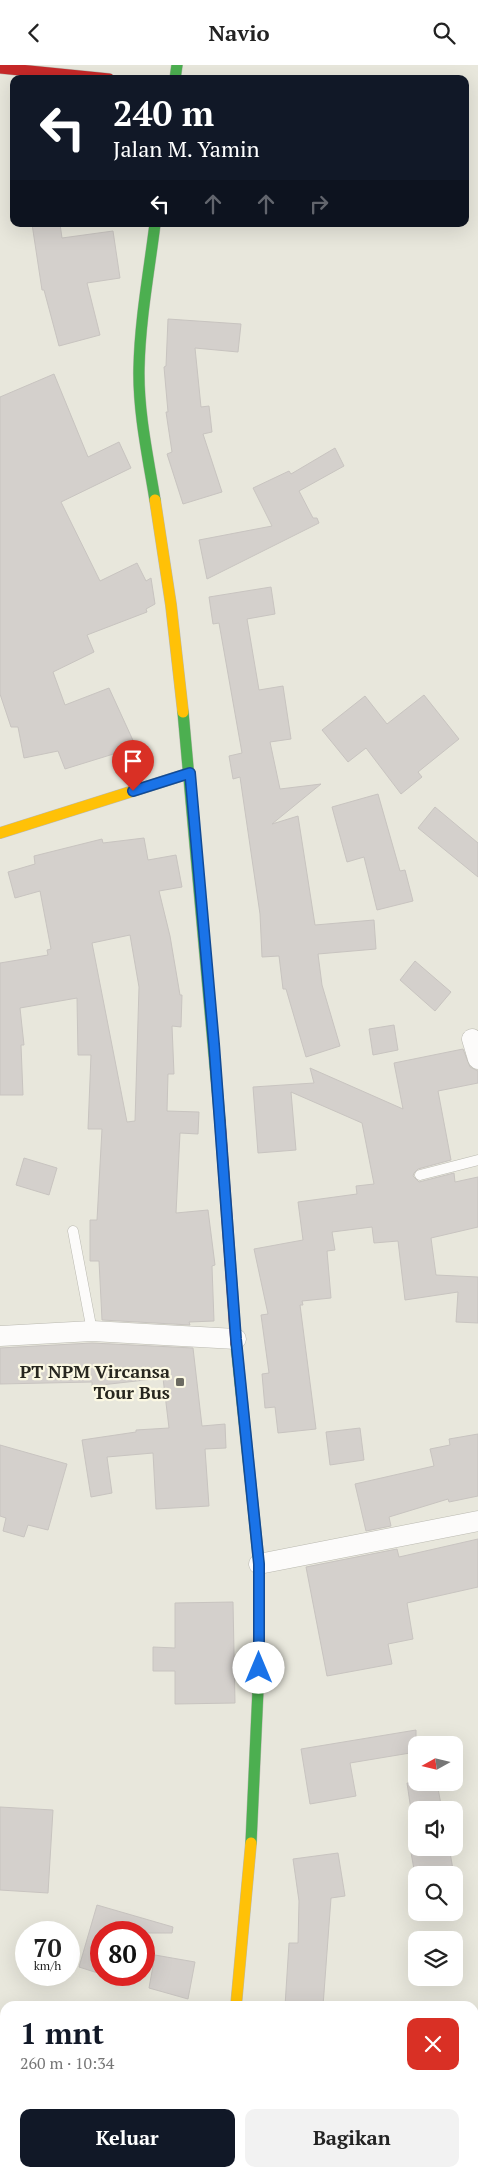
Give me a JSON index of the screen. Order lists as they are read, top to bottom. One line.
{"places":{"transit":["PT NPM Vircansa Tour Bus"]},"north":"left","page":{"header":"Navio","turn":["240 m","Jalan M. Yamin"],"speed":"70 km/h","limit":"80","heading":["1 mnt","260 m · 10:34"],"buttons":["Keluar","Bagikan"]}}
